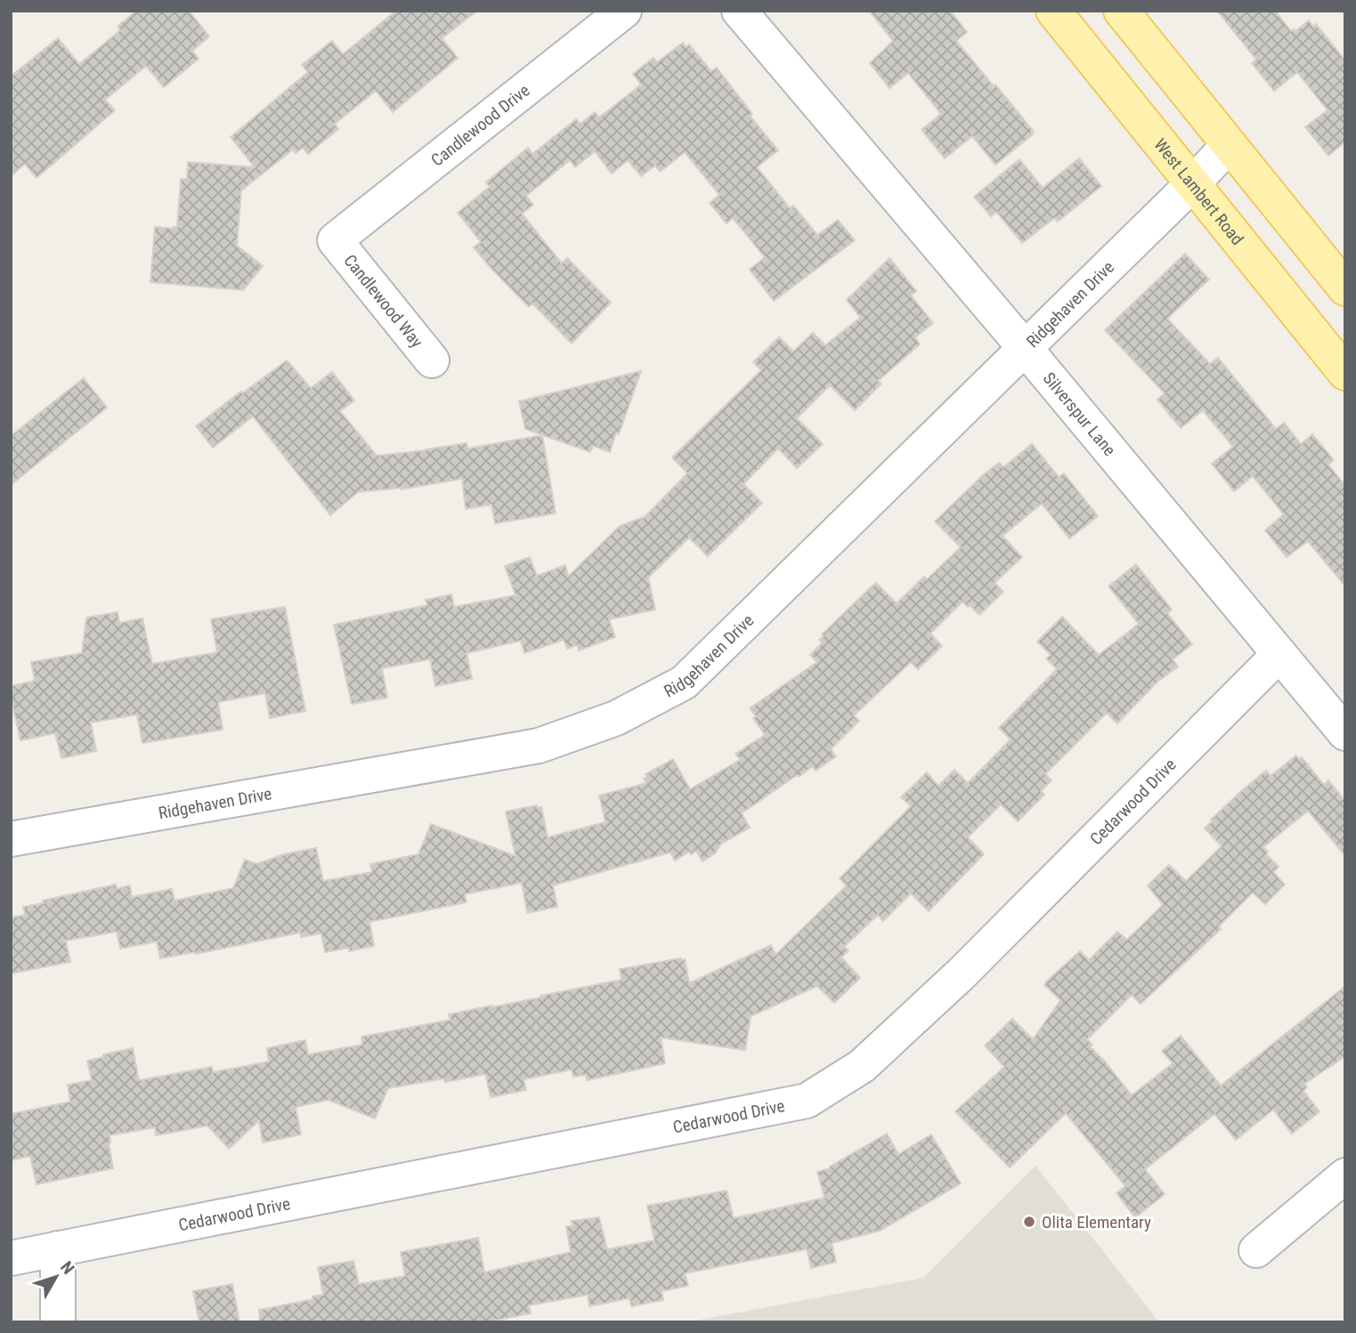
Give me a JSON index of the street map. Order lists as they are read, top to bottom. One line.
{"streets":{"main road":["West Lambert Road"],"street":["Candlewood Drive","Candlewood Way","Ridgehaven Drive","Silverspur Lane","Cedarwood Drive"]},"crossings":[["Candlewood Drive","Candlewood Way"],["West Lambert Road","Ridgehaven Drive"],["Ridgehaven Drive","Silverspur Lane"],["Silverspur Lane","Cedarwood Drive"]],"places":["Olita Elementary"],"north":"top right"}
